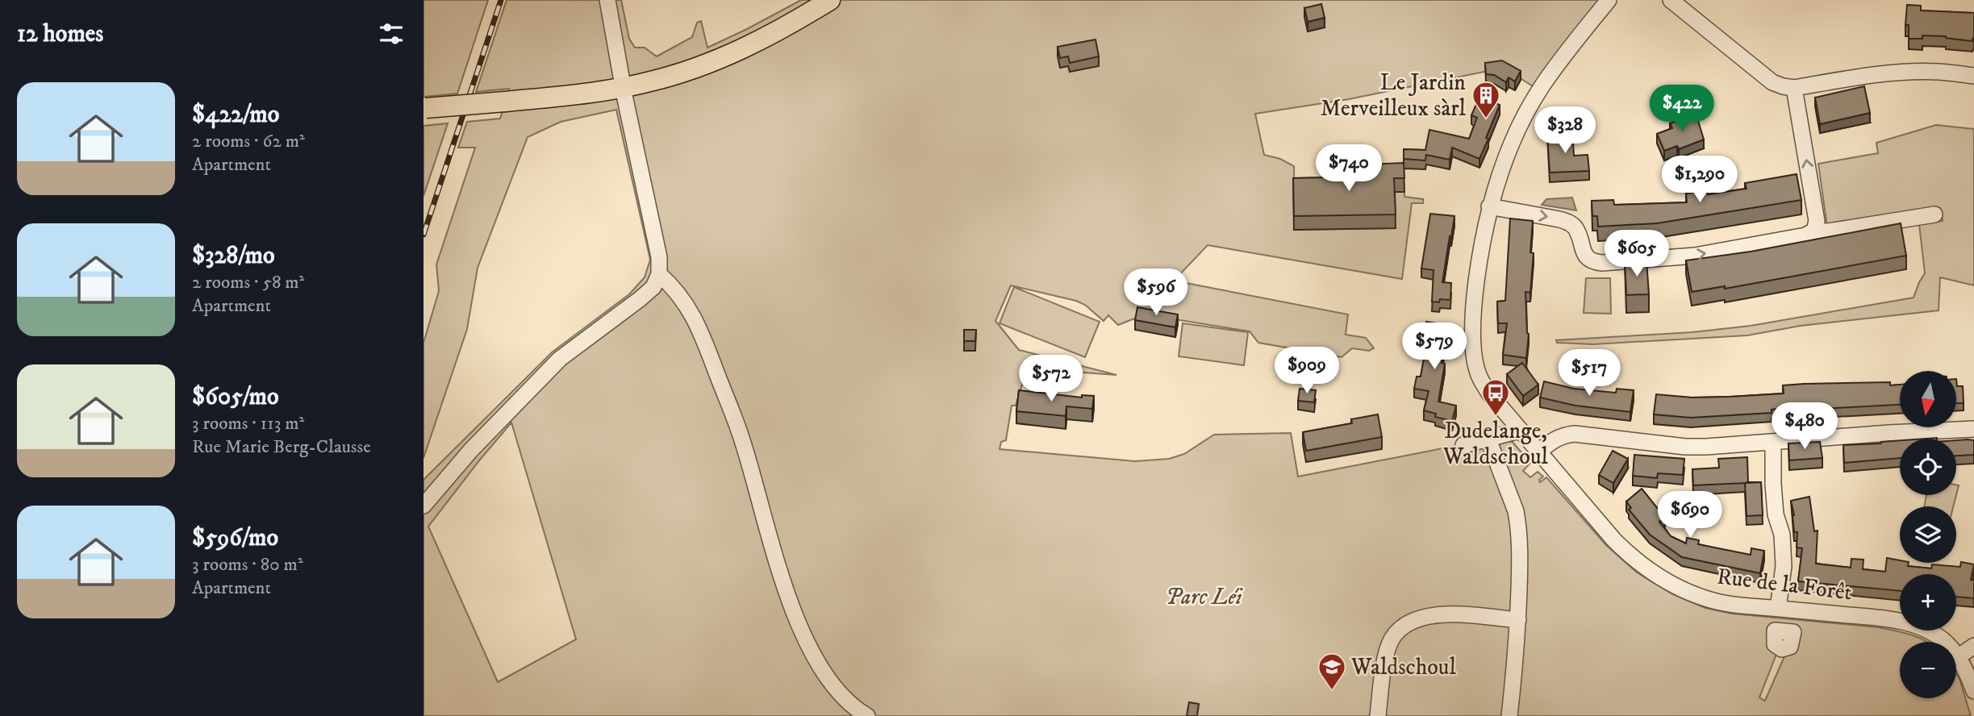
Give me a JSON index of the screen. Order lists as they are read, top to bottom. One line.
{"streets":{"street":["Rue de la Forêt"]},"parks":["Parc Léi"],"places":{"building":["Le Jardin Merveilleux sàrl"],"bus stop":["Dudelange, Waldschoul"],"school or university":["Waldschoul"]},"north":"bottom","page":{"heading":"12 homes","list":[{"name":"$422/mo","note":"2 rooms · 62 m² · Apartment"},{"name":"$328/mo","note":"2 rooms · 58 m² · Apartment"},{"name":"$605/mo","note":"3 rooms · 113 m² · Rue Marie Berg-Clausse"},{"name":"$596/mo","note":"3 rooms · 80 m² · Apartment"}],"price":["$422","$328","$740","$1,290","$605","$596","$579","$909","$517","$572","$480","$690"],"map_buttons":["+","−"]}}
